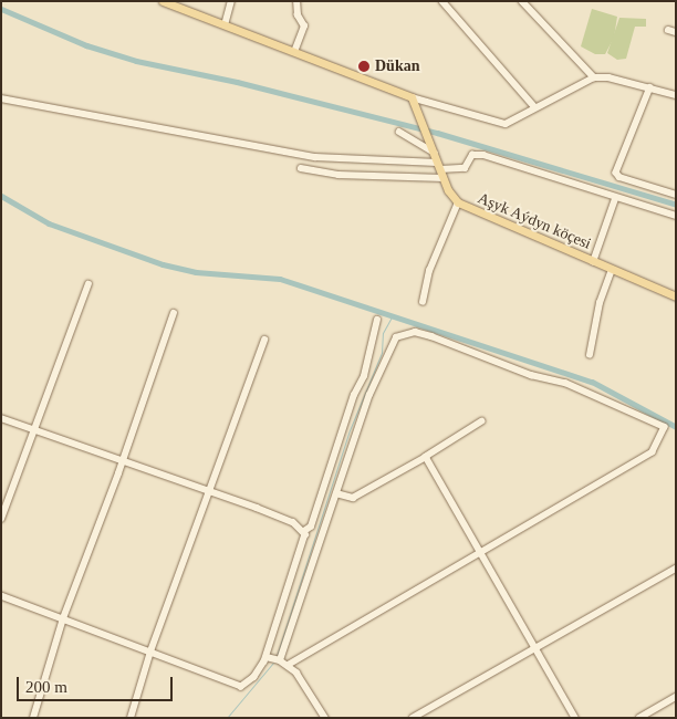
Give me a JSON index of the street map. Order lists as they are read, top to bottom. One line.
{"streets":{"main road":["Aşyk Aýdyn köçesi"]},"places":["Dükan"],"scale_bar":"200 m"}
